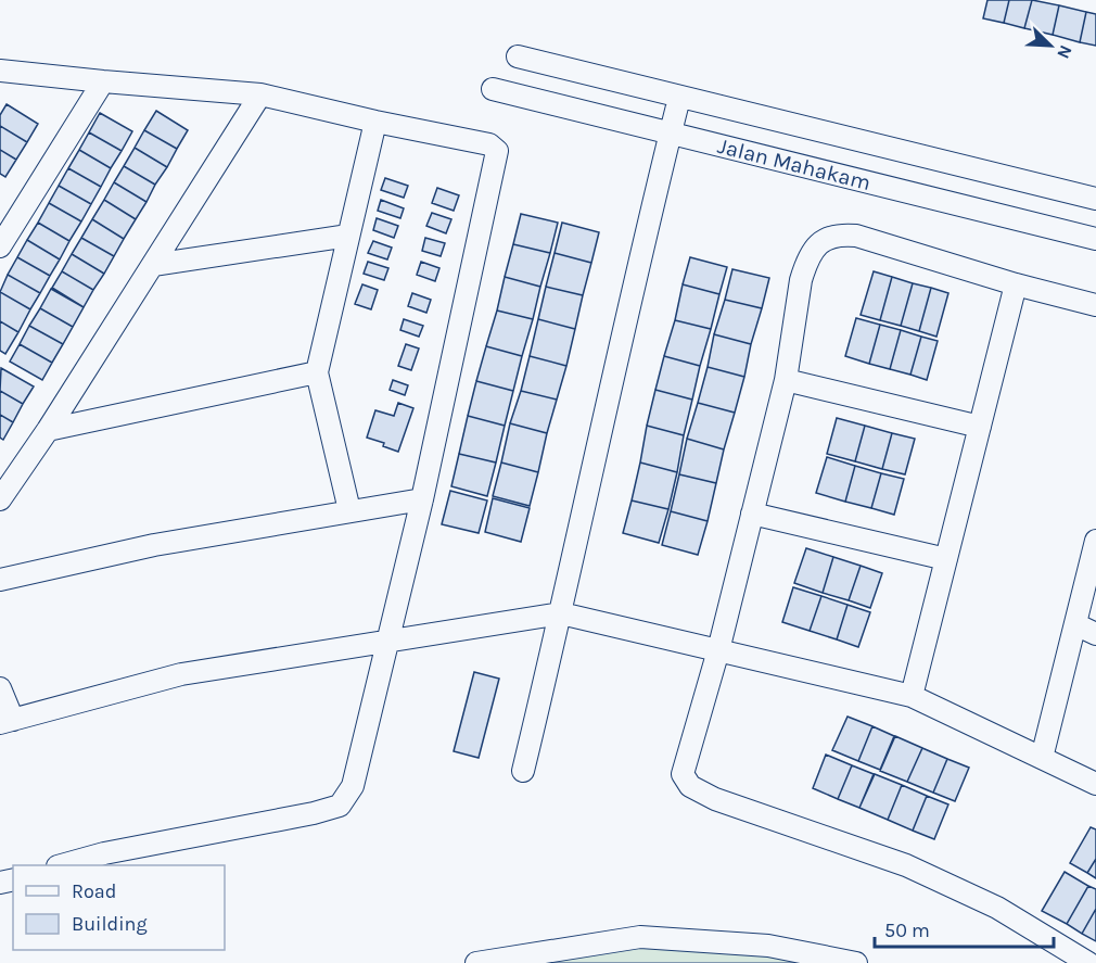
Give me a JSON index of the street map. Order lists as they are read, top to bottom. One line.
{"streets":{"street":["Jalan Mahakam"]},"legend":["Road","Building"],"scale_bar":"50 m","north":"bottom right"}
